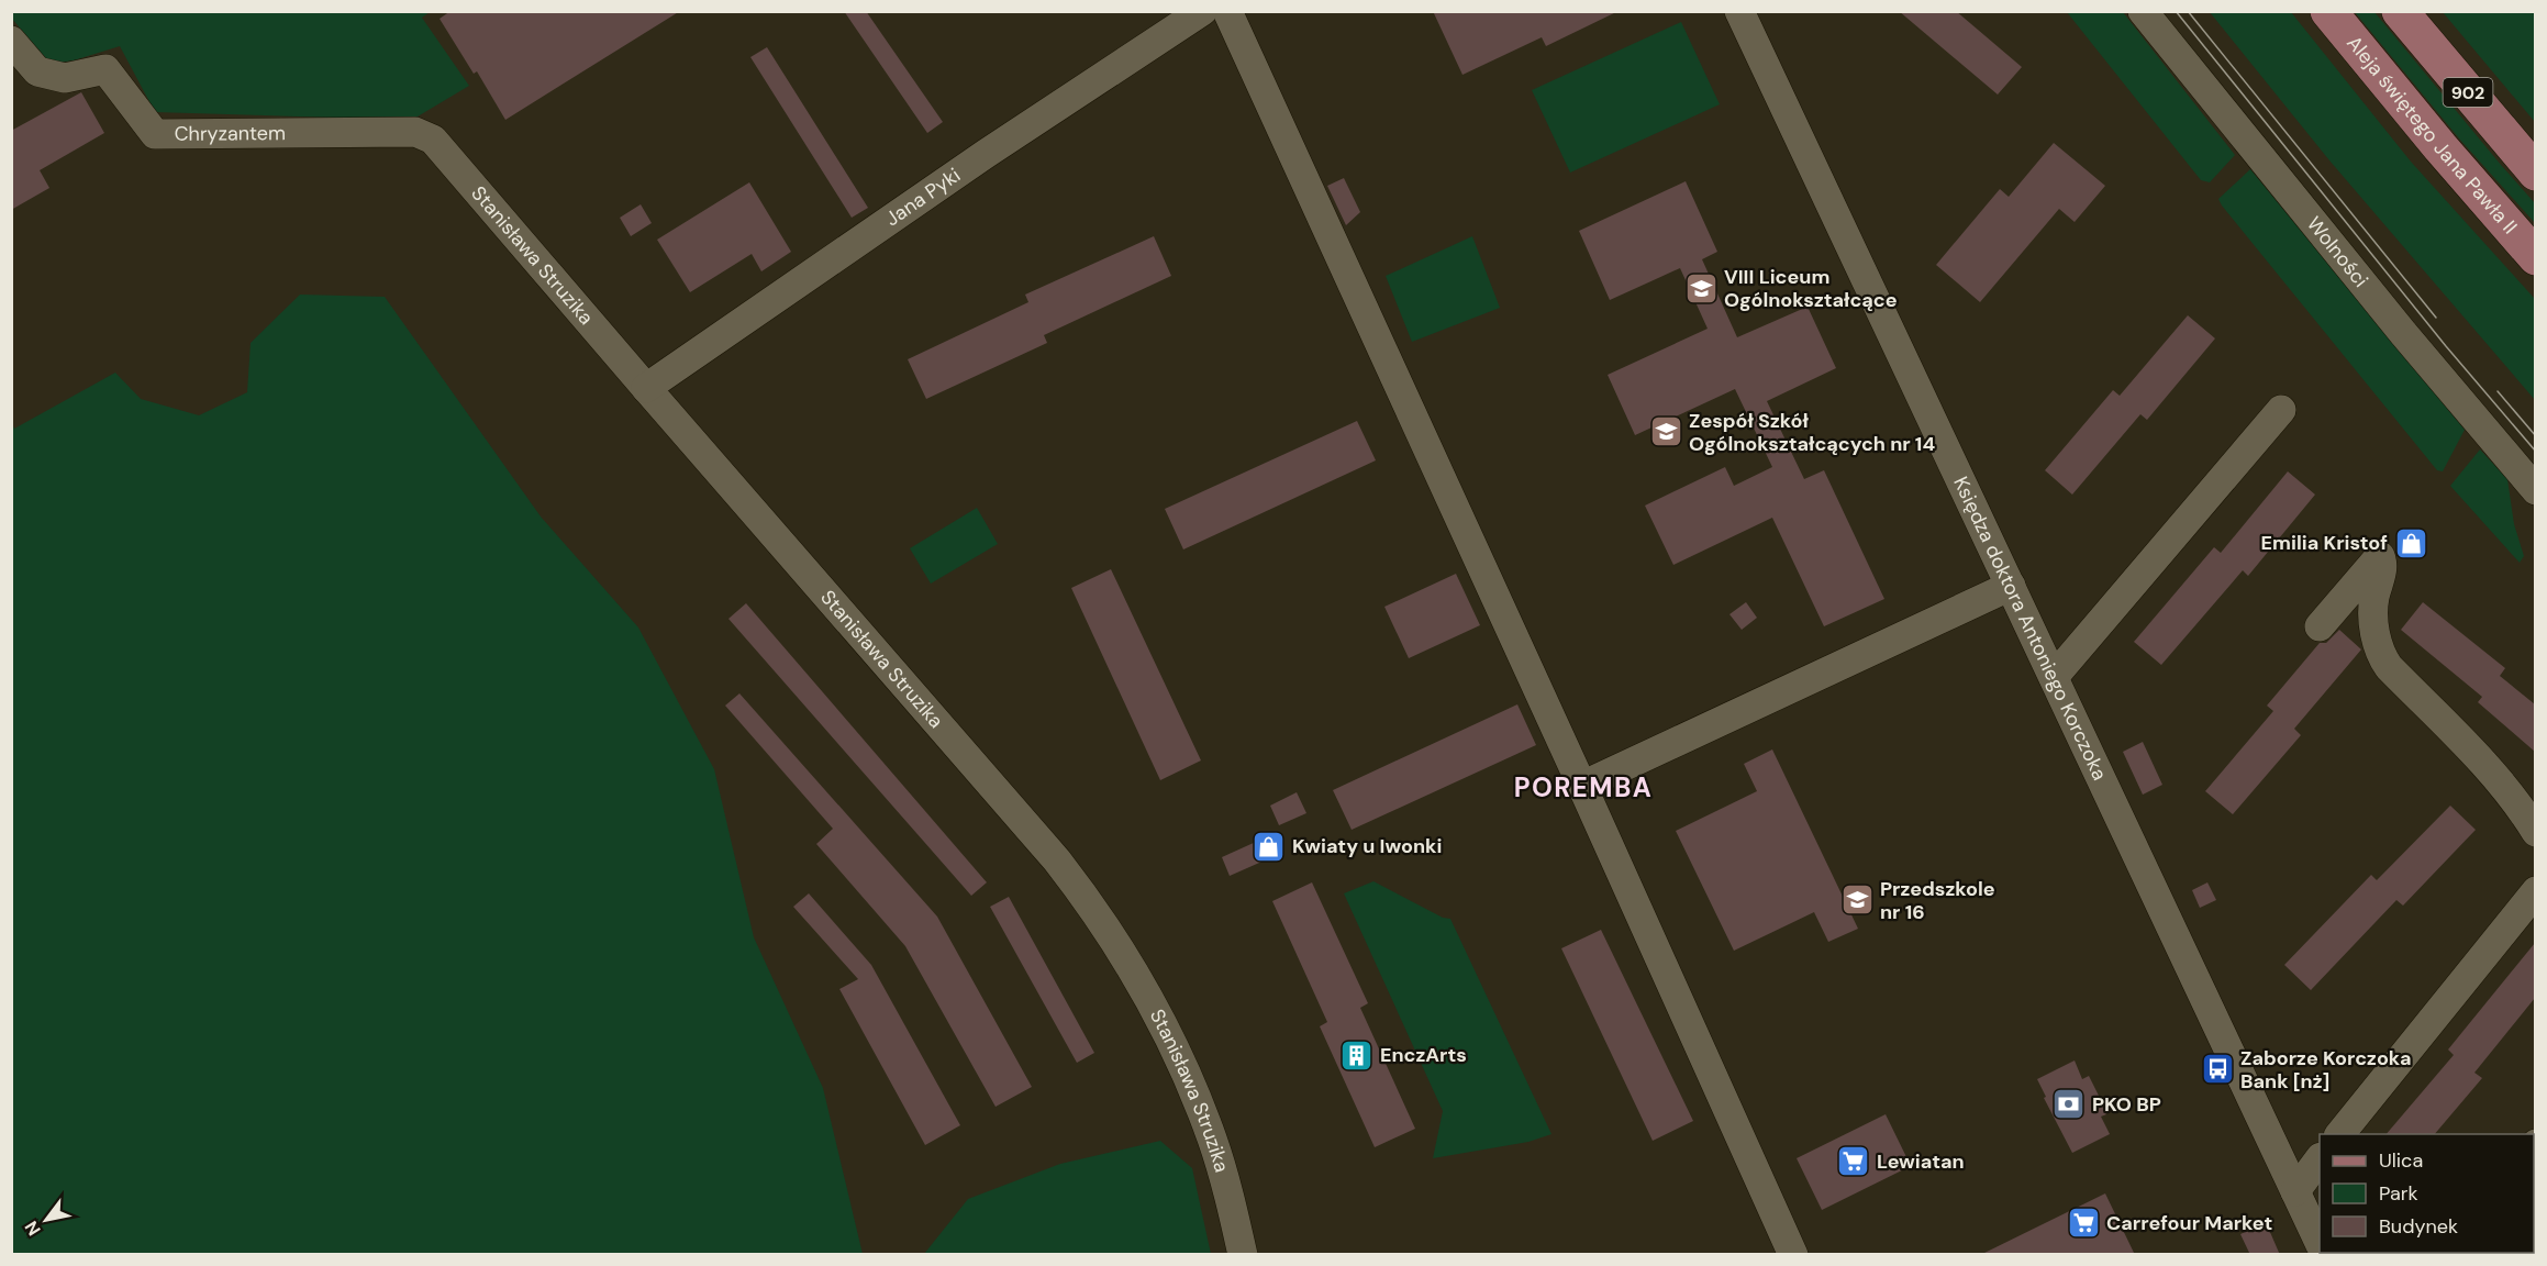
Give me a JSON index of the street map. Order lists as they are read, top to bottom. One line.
{"streets":{"main road":["902","Aleja świętego Jana Pawła II"],"street":["Chryzantem","Jana Pyki","Wolności","Stanisława Struzika","Księdza doktora Antoniego Korczoka"]},"crossings":[["Chryzantem","Stanisława Struzika"],["Jana Pyki","Stanisława Struzika"]],"districts":["POREMBA"],"places":{"school or university":["VIII Liceum Ogólnokształcące","Zespół Szkół Ogólnokształcących nr 14","Przedszkole nr 16"],"shop":["Emilia Kristof","Kwiaty u Iwonki"],"building":["EnczArts"],"bus stop":["Zaborze Korczoka Bank [nż]"],"bank":["PKO BP"],"supermarket":["Lewiatan","Carrefour Market"]},"legend":["Ulica","Park","Budynek"],"north":"bottom left"}
